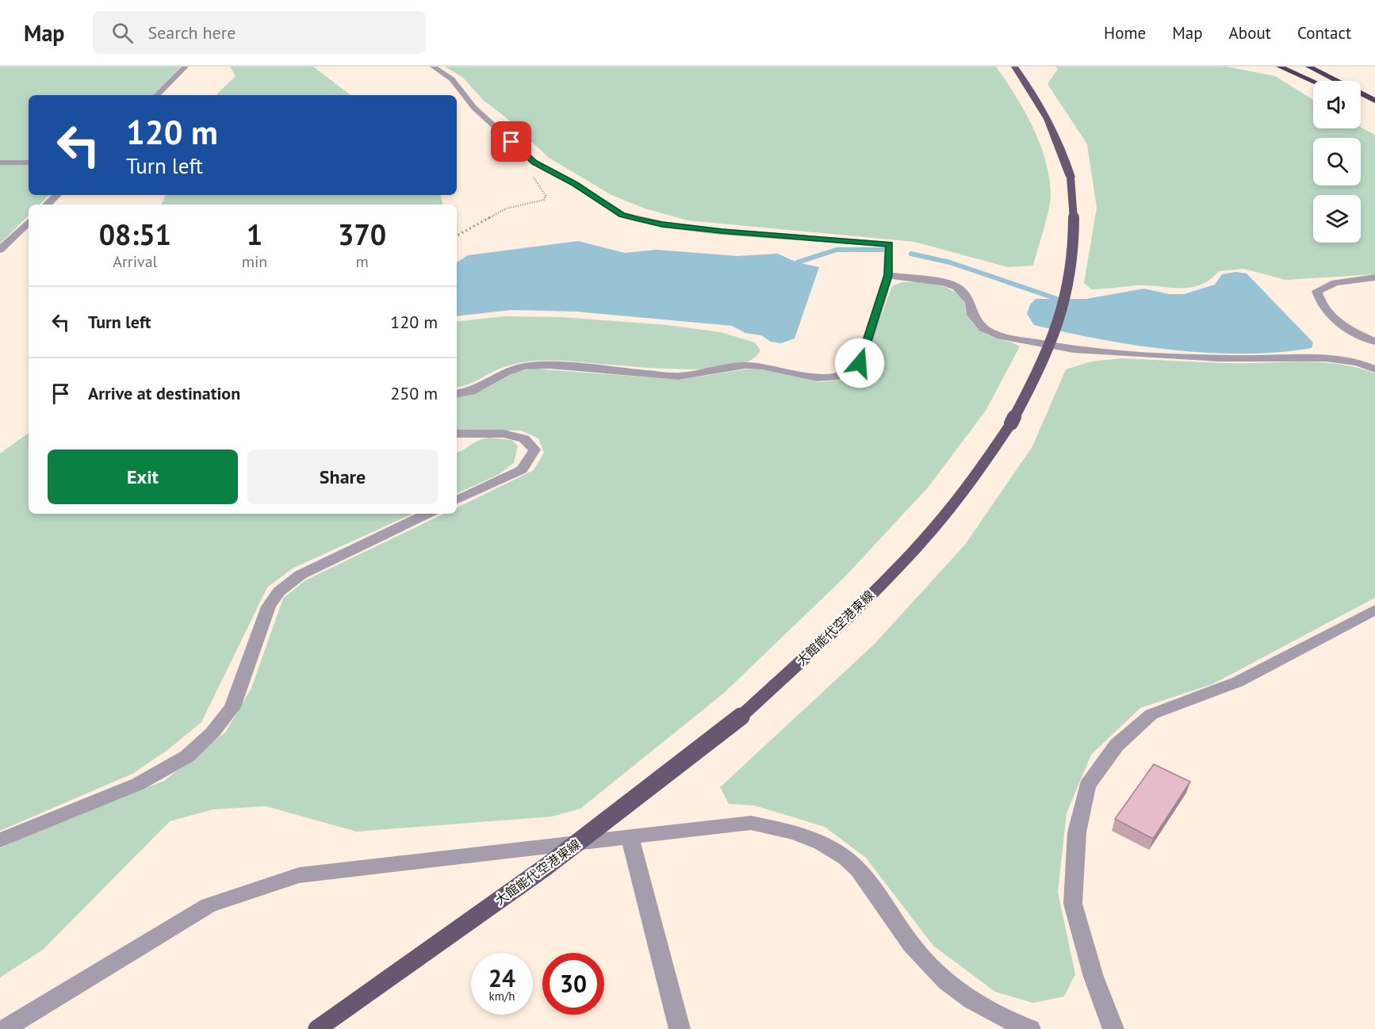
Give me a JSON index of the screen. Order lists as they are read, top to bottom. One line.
{"streets":{"main road":["大館能代空港東線"]},"page":{"header":"Map","search":"Search here","nav":["Home","Map","About","Contact"],"turn":["120 m","Turn left"],"eta":["08:51","Arrival","1","min","370","m"],"list":[{"name":"Turn left","value":"120 m"},{"name":"Arrive at destination","value":"250 m"}],"buttons":["Exit","Share"],"speed":"24 km/h","limit":"30"}}
